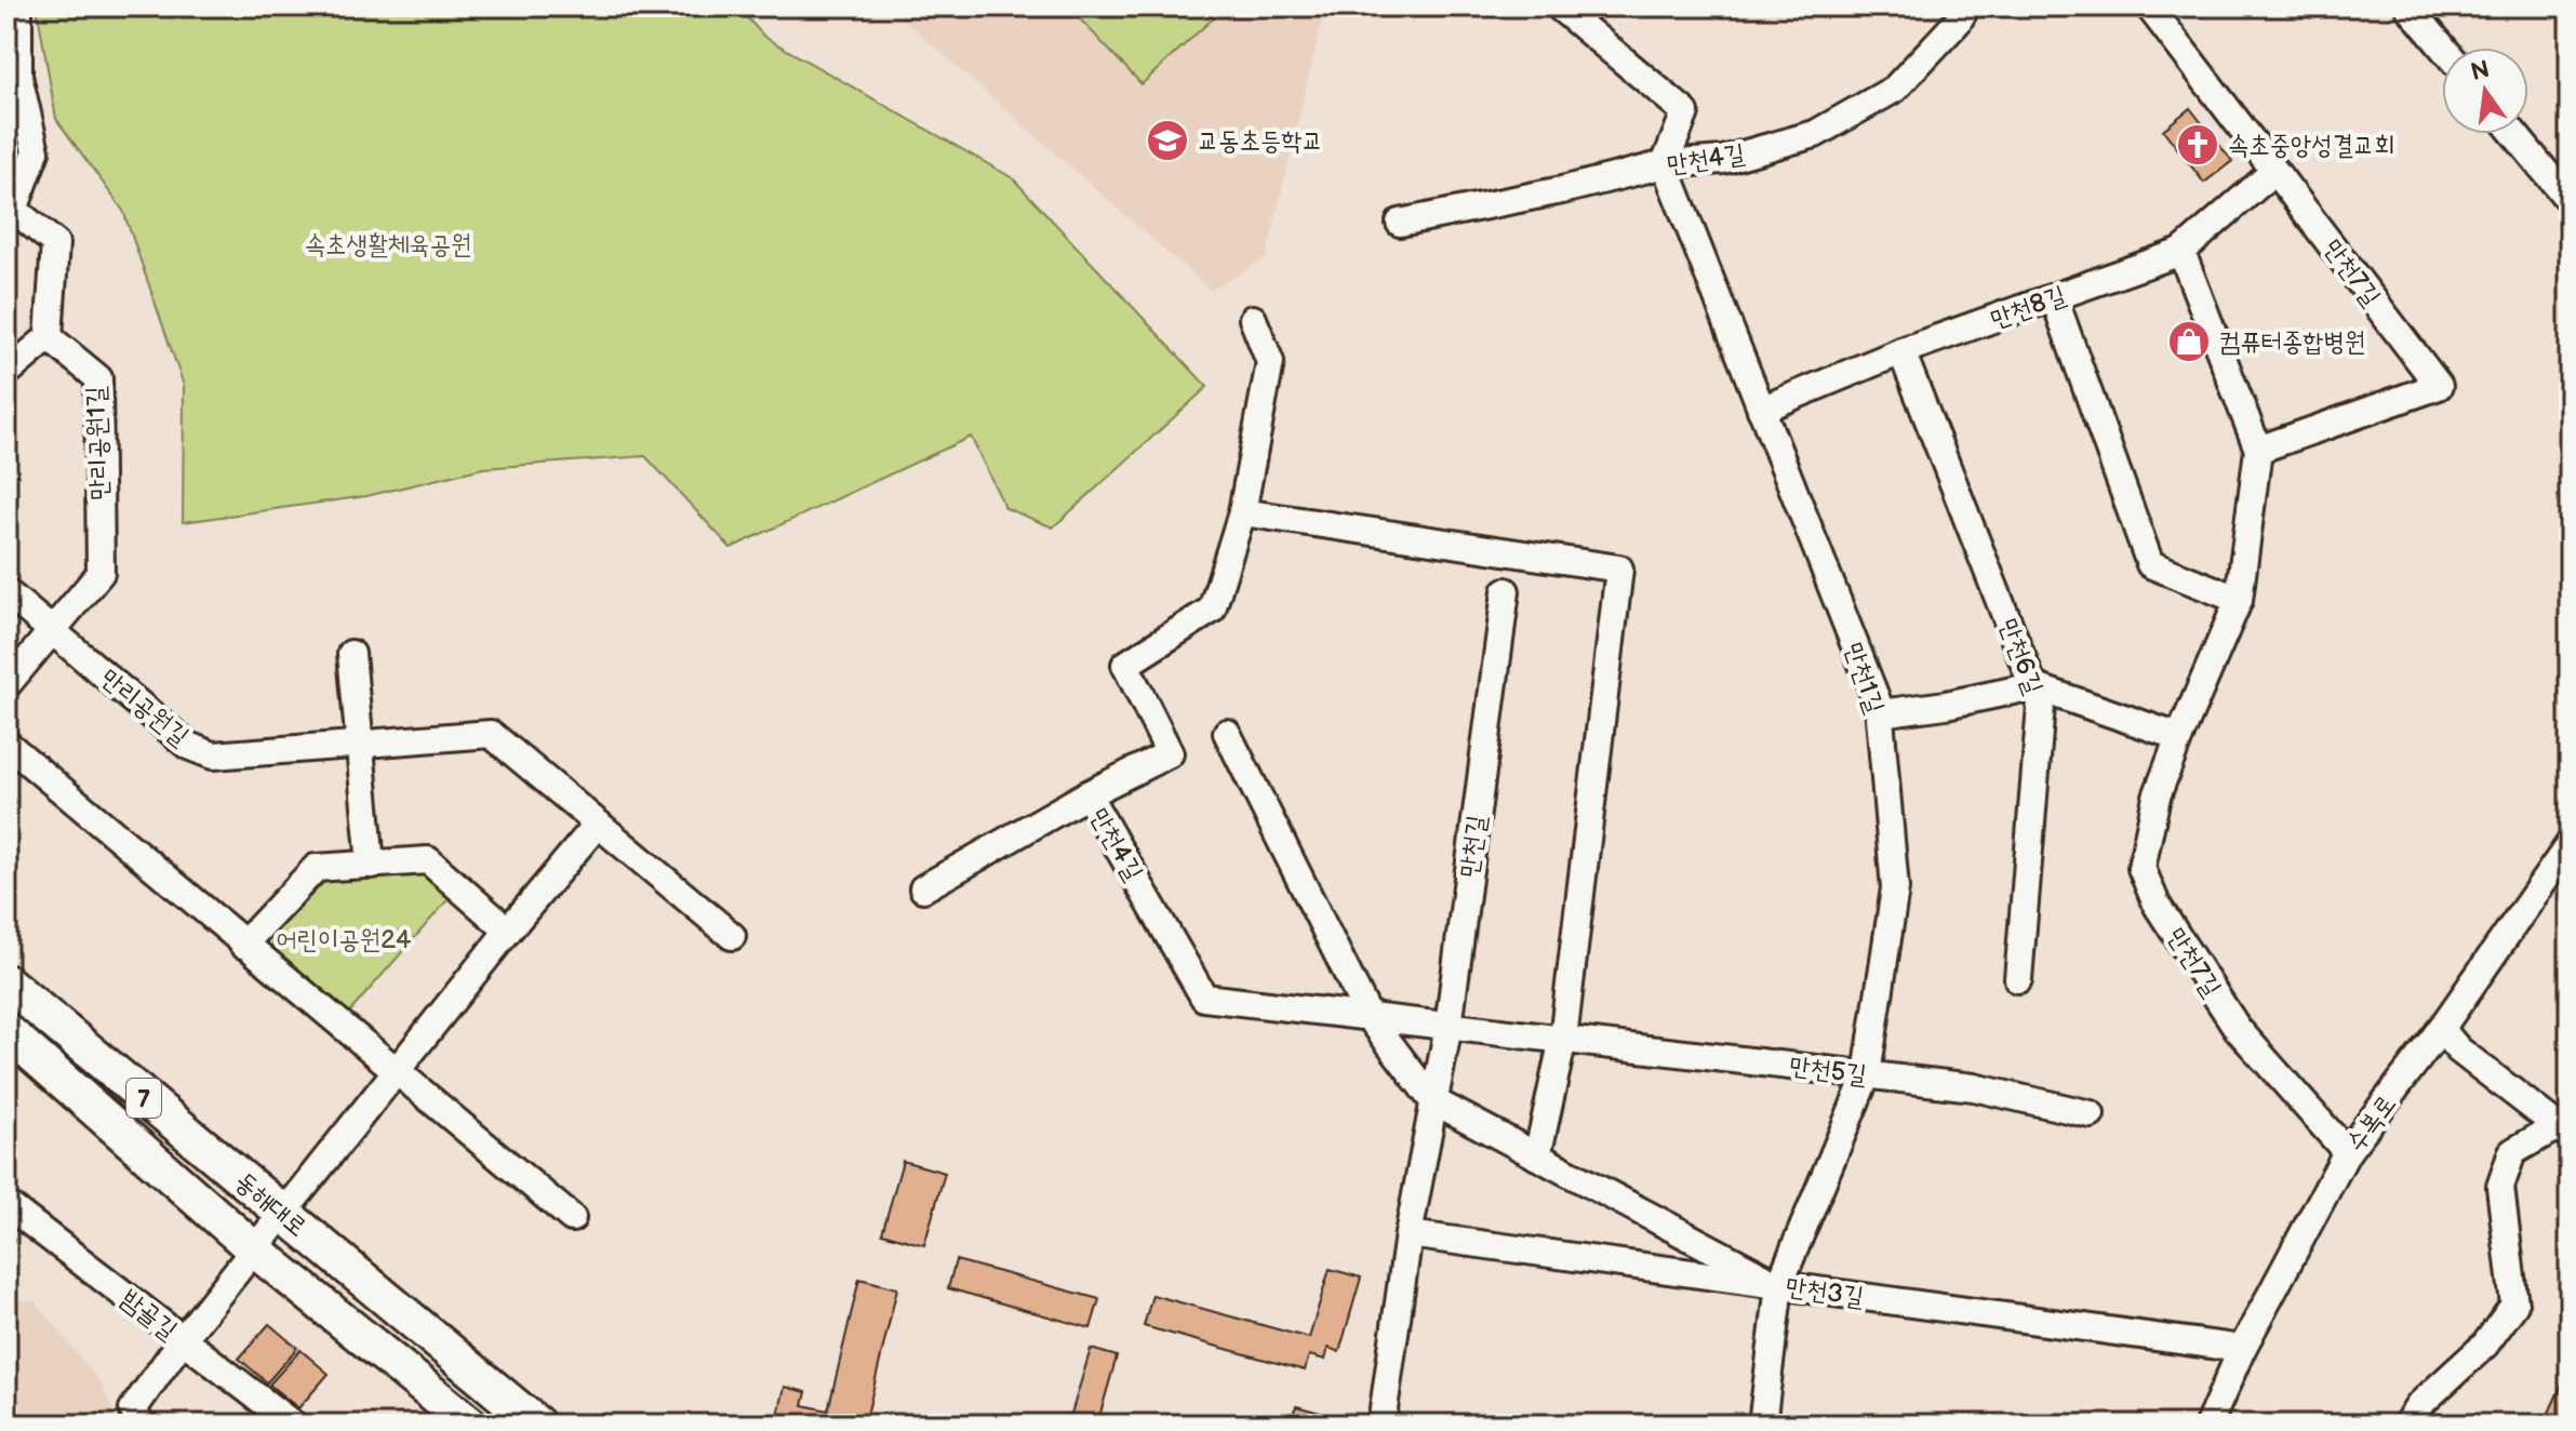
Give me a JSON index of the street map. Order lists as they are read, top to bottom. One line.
{"streets":{"main road":["7","동해대로"],"street":["만천4길","만천7길","만천8길","만리공원1길","만천6길","만천1길","만리공원길","만천길","만천5길","수복로","만천3길","밤골길"]},"crossings":[["만천4길","만천1길"],["만천4길","만천5길"],["만천7길","만천8길"],["만천7길","수복로"],["만천8길","만천6길"],["만천8길","만천1길"],["만리공원1길","만리공원길"],["만천1길","만천5길"],["만천1길","만천3길"],["만천길","만천5길"],["만천길","만천3길"],["수복로","만천3길"]],"parks":["속초생활체육공원","어린이공원24"],"places":{"school or university":["교동초등학교"],"church":["속초중앙성결교회"],"shop":["컴퓨터종합병원"]},"north":"top"}
